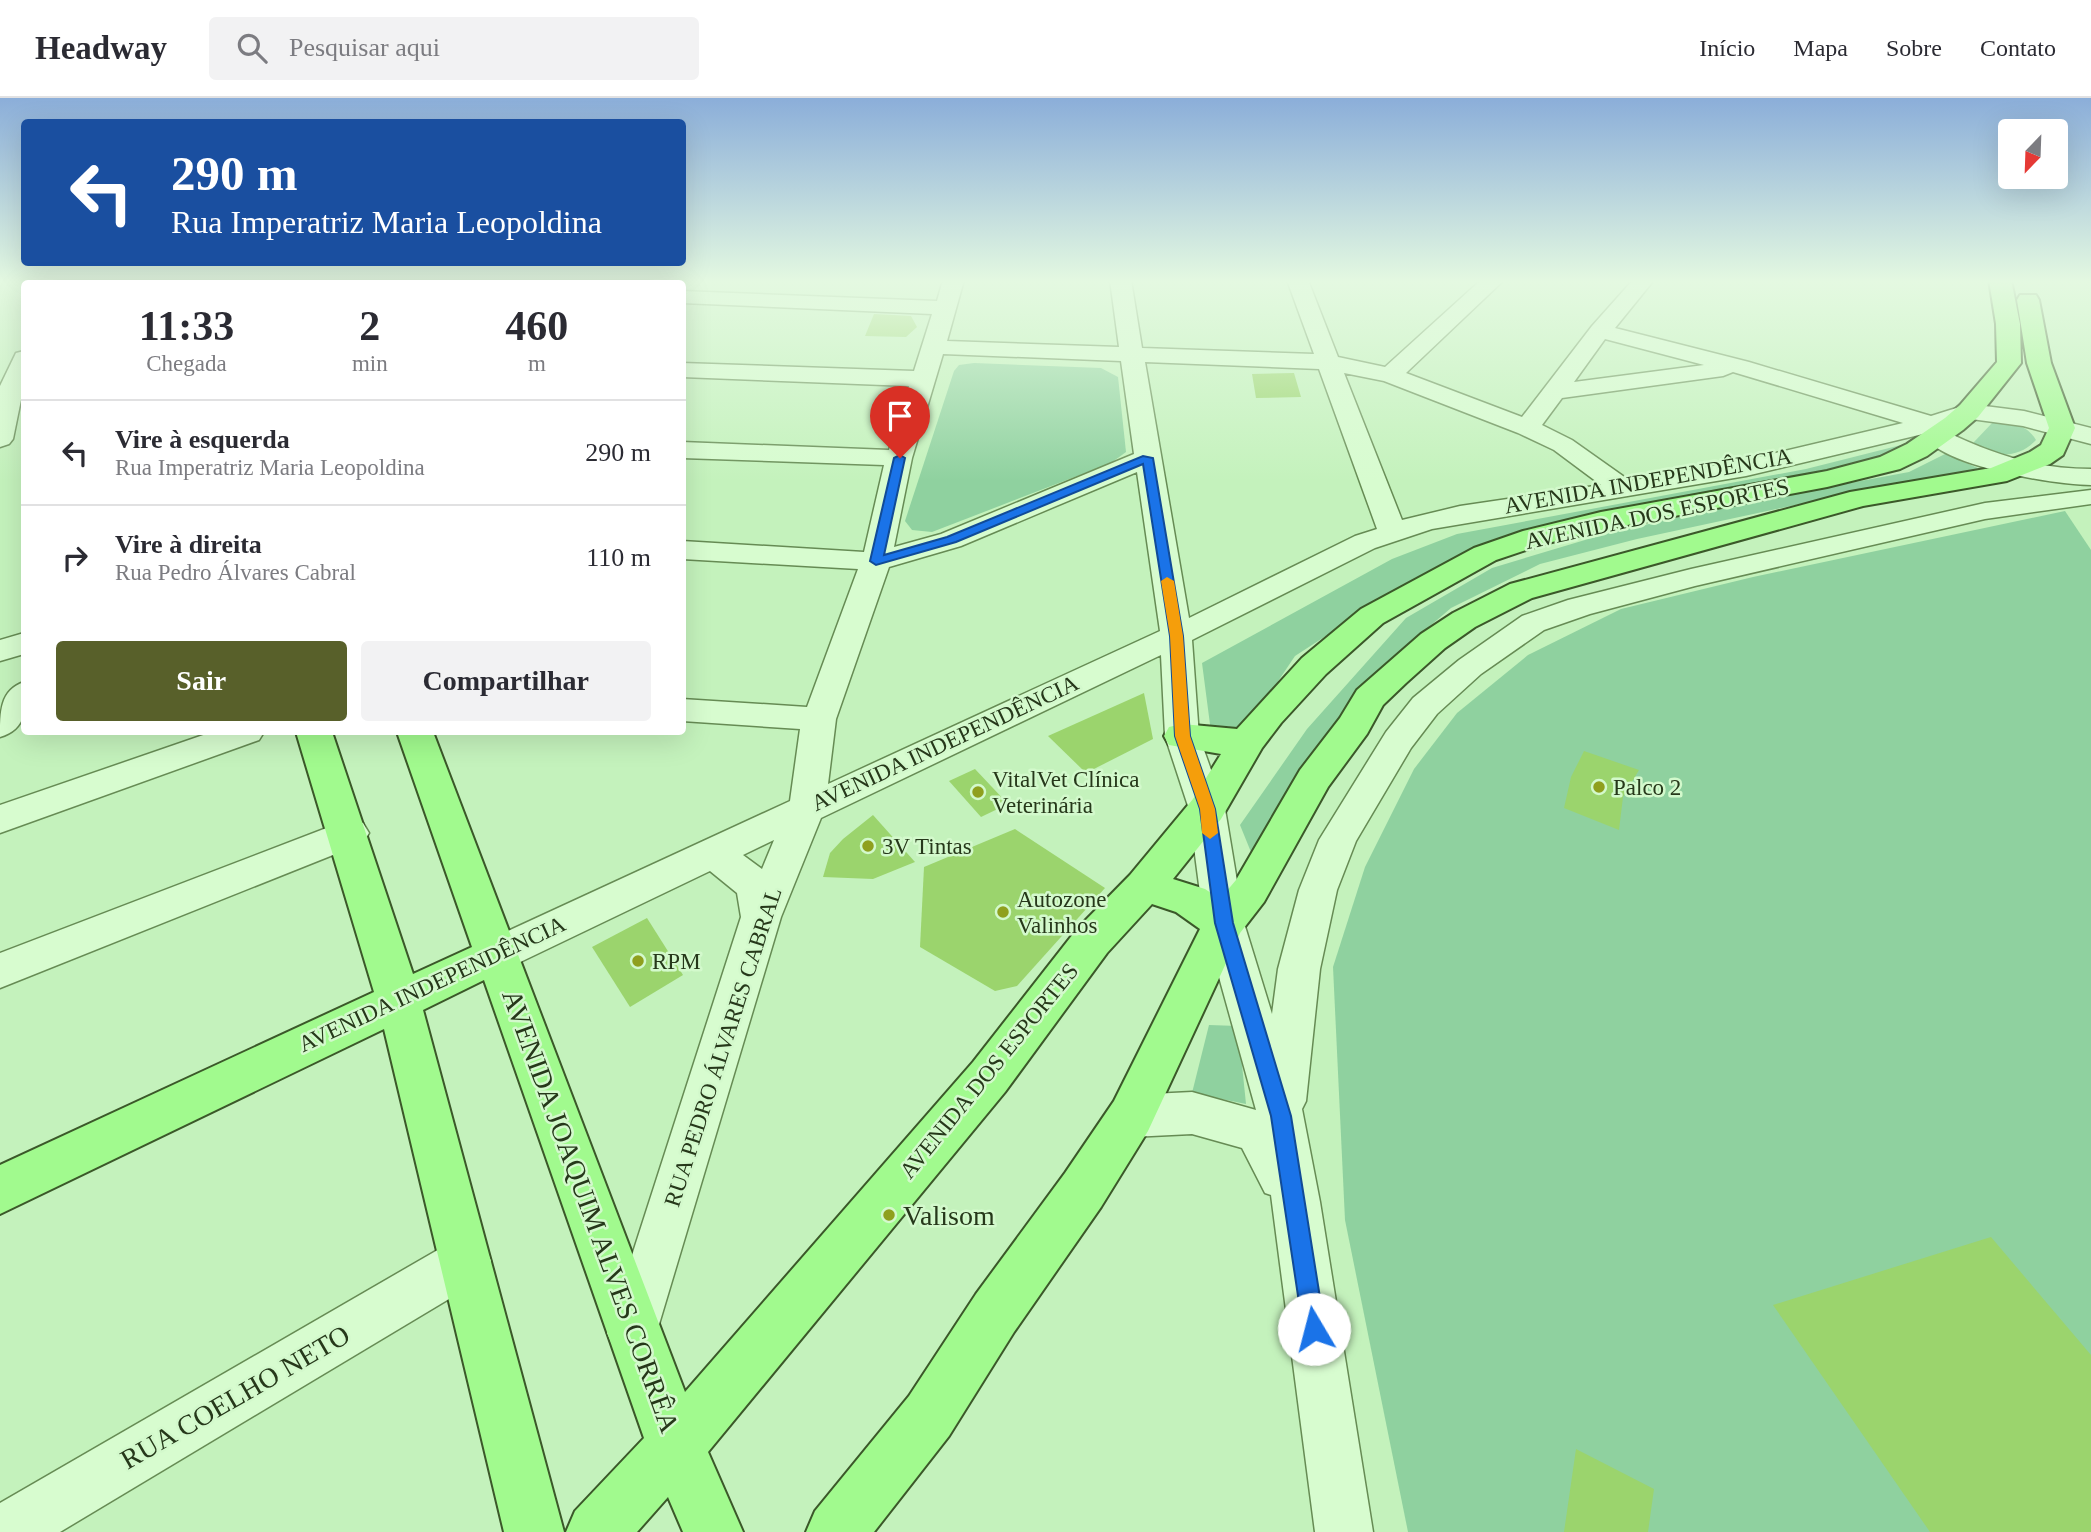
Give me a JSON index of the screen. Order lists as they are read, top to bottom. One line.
{"streets":{"main road":["AVENIDA INDEPENDÊNCIA","AVENIDA DOS ESPORTES","AVENIDA JOAQUIM ALVES CORRÊA"],"street":["RUA PEDRO ÁLVARES CABRAL","RUA COELHO NETO"]},"crossings":[["AVENIDA INDEPENDÊNCIA","AVENIDA DOS ESPORTES"],["AVENIDA INDEPENDÊNCIA","RUA PEDRO ÁLVARES CABRAL"],["AVENIDA INDEPENDÊNCIA","AVENIDA JOAQUIM ALVES CORRÊA"],["AVENIDA DOS ESPORTES","AVENIDA JOAQUIM ALVES CORRÊA"],["RUA PEDRO ÁLVARES CABRAL","AVENIDA JOAQUIM ALVES CORRÊA"]],"places":["Palco 2","VitalVet Clínica Veterinária","3V Tintas","Autozone Valinhos","RPM","Valisom"],"north":"bottom left","page":{"header":"Headway","search":"Pesquisar aqui","nav":["Início","Mapa","Sobre","Contato"],"turn":["290 m","Rua Imperatriz Maria Leopoldina"],"eta":["11:33","Chegada","2","min","460","m"],"list":[{"name":"Vire à esquerda","note":"Rua Imperatriz Maria Leopoldina","value":"290 m"},{"name":"Vire à direita","note":"Rua Pedro Álvares Cabral","value":"110 m"}],"buttons":["Sair","Compartilhar"]}}
